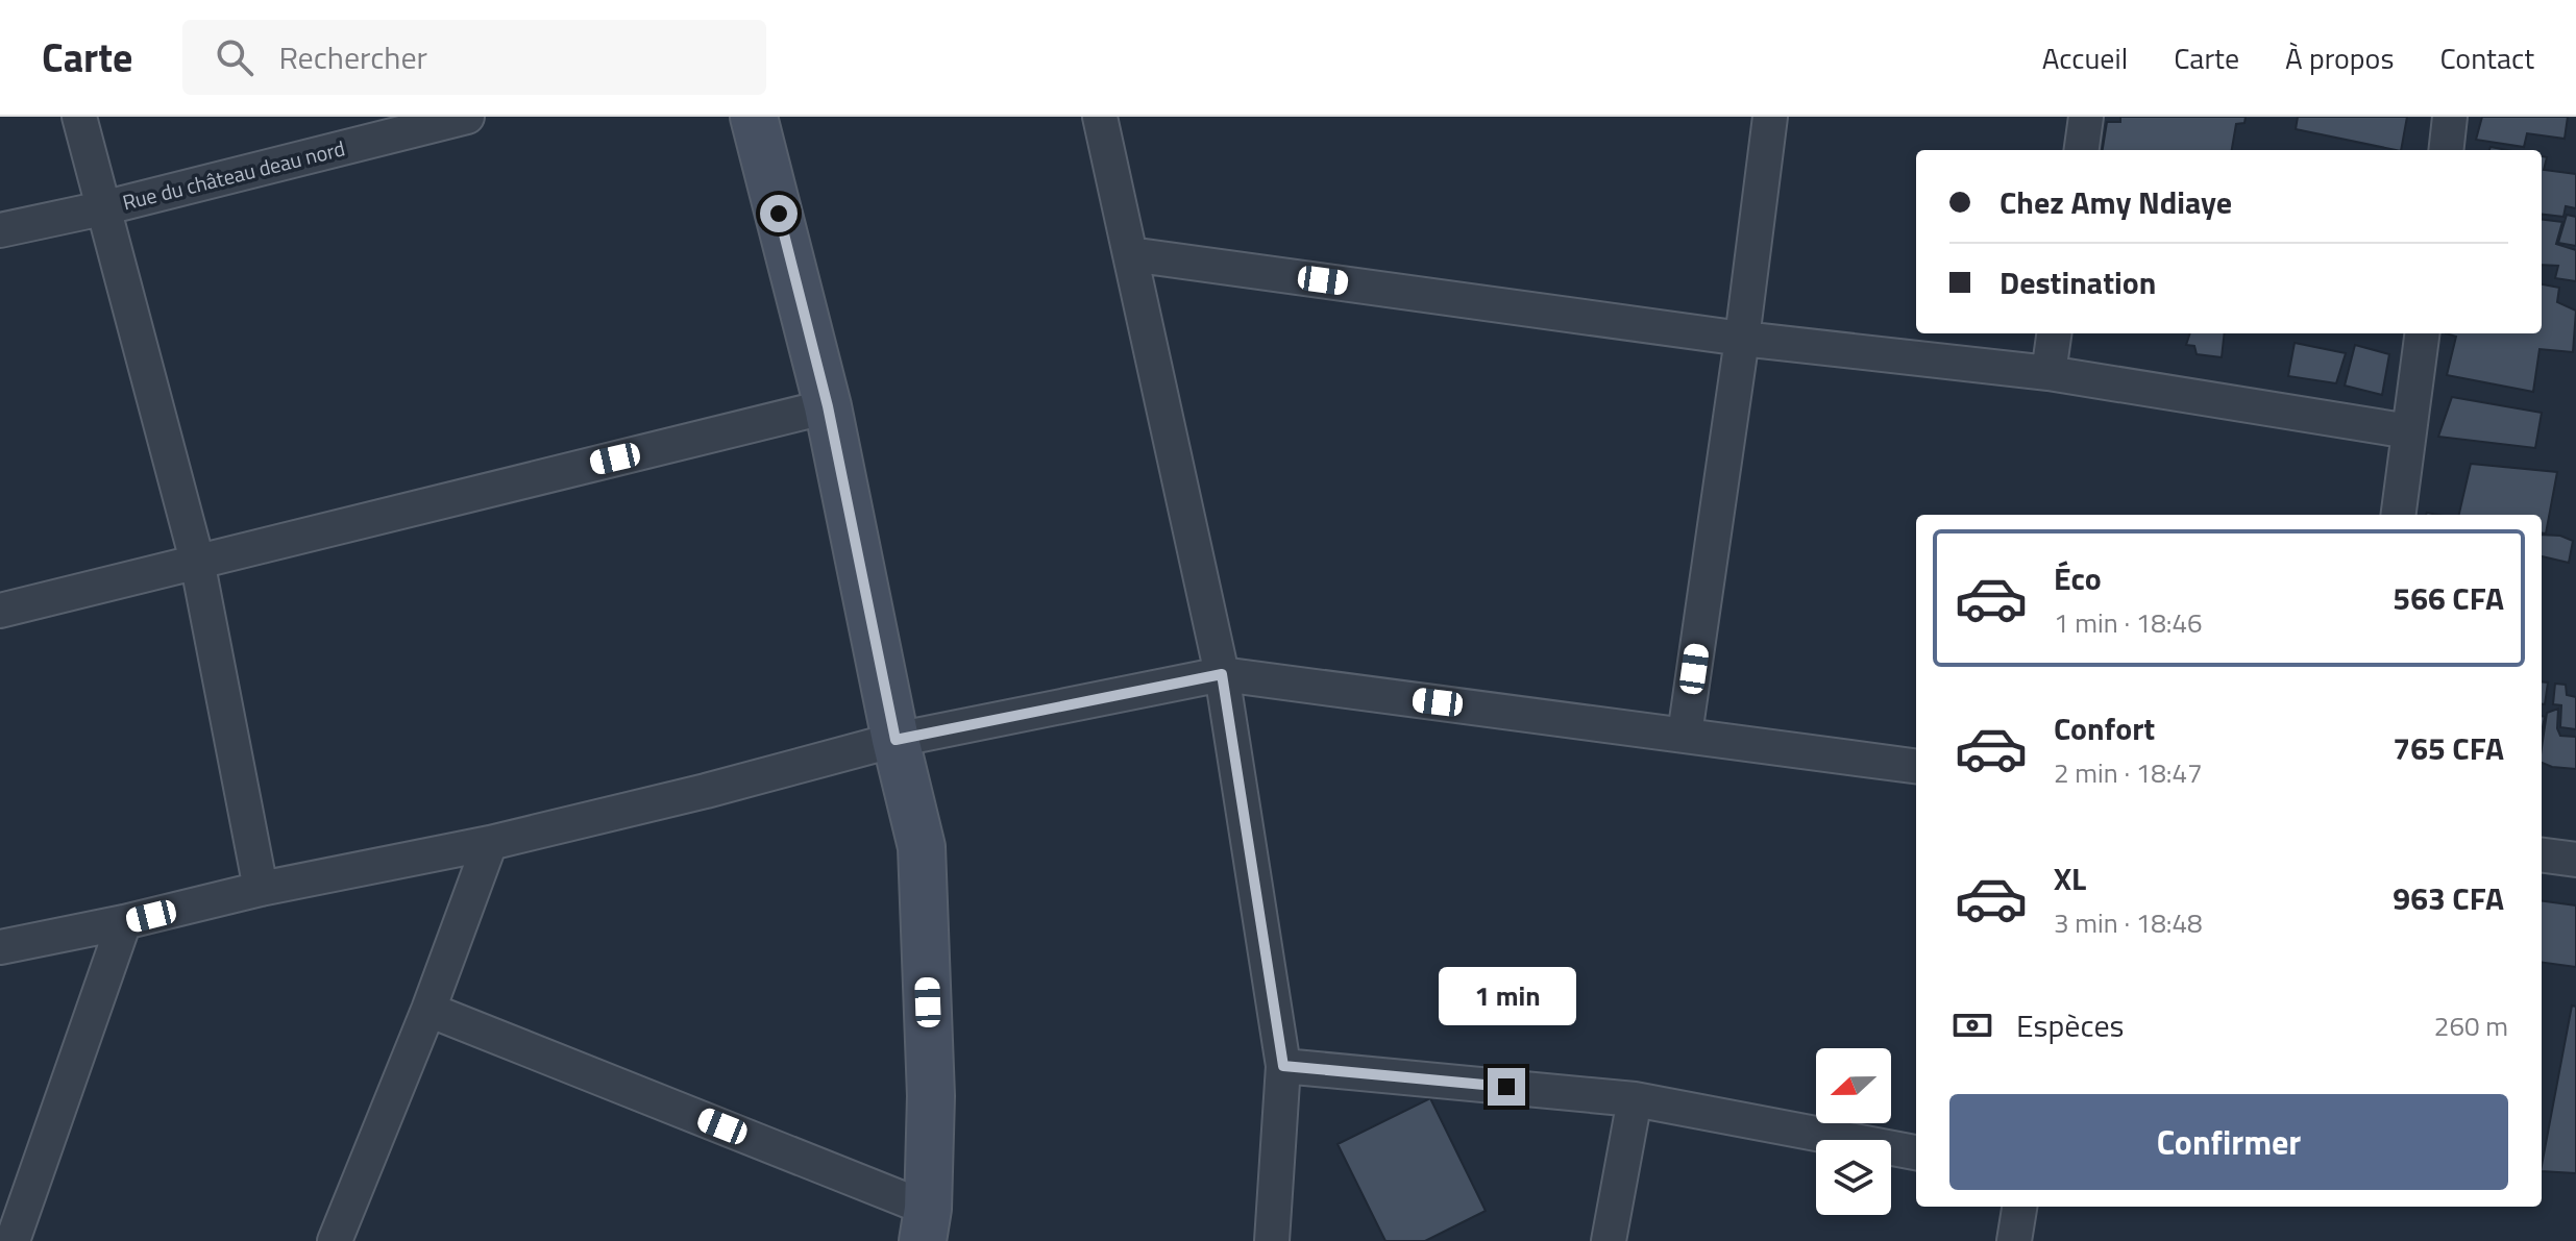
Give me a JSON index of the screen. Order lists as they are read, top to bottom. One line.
{"streets":{"street":["Rue du château deau nord"]},"north":"left","page":{"header":"Carte","search":"Rechercher","nav":["Accueil","Carte","À propos","Contact"],"banner":["Chez Amy Ndiaye","Destination"],"list":[{"name":"Éco","note":"1 min · 18:46","value":"566 CFA"},{"name":"Confort","note":"2 min · 18:47","value":"765 CFA"},{"name":"XL","note":"3 min · 18:48","value":"963 CFA"}],"bubble":"1 min","pay":["Espèces","260 m"],"buttons":"Confirmer"}}
